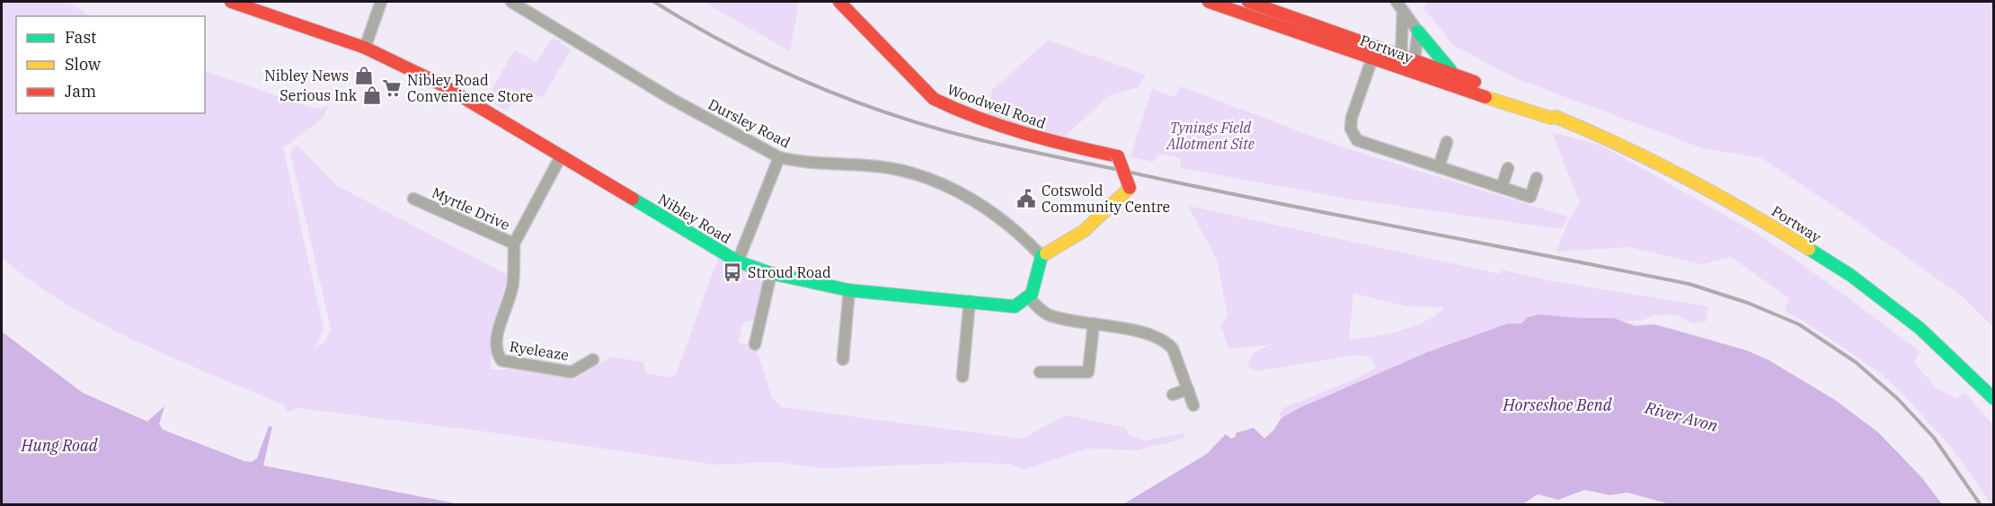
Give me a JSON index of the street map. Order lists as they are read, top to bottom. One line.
{"streets":{"main road":["Portway","Woodwell Road","Nibley Road"],"street":["Dursley Road","Myrtle Drive","Ryeleaze"]},"crossings":[["Woodwell Road","Dursley Road"],["Myrtle Drive","Nibley Road"],["Myrtle Drive","Ryeleaze"]],"water":["Horseshoe Bend","River Avon","Hung Road"],"parks":["Tynings Field Allotment Site"],"places":{"shop":["Nibley News","Serious Ink"],"supermarket":["Nibley Road Convenience Store"],"public building":["Cotswold Community Centre"],"bus stop":["Stroud Road"]},"legend":["Fast","Slow","Jam"]}
